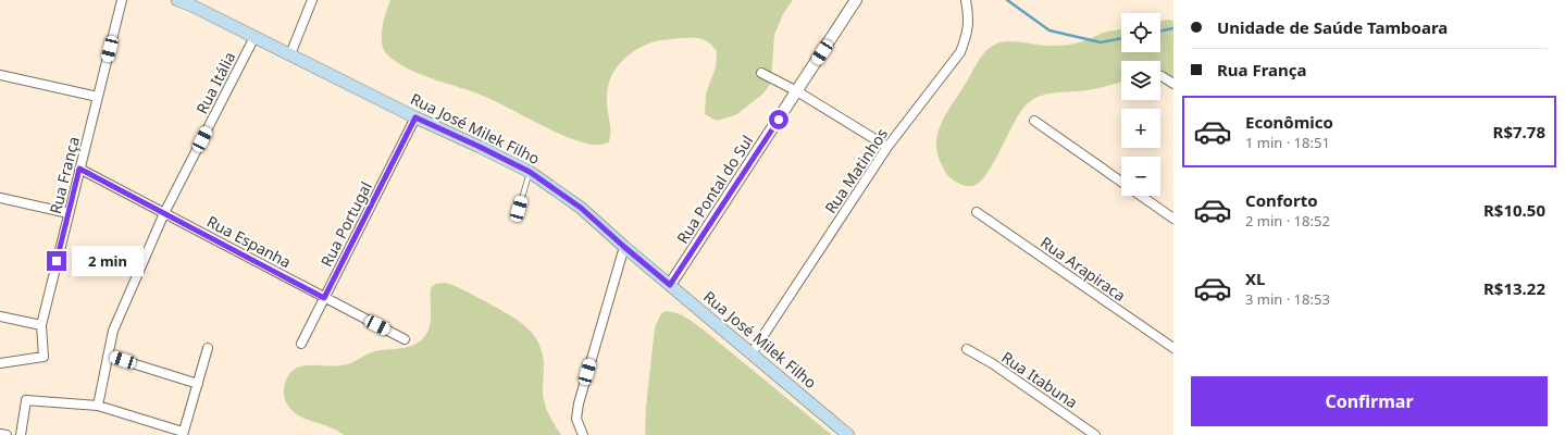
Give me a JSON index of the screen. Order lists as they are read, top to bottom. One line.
{"streets":{"main road":["Rua José Milek Filho"],"street":["Rua Itália","Rua Matinhos","Rua França","Rua Pontal do Sul","Rua Portugal","Rua Espanha","Rua Arapiraca","Rua Itabuna"]},"crossings":[["Rua Itália","Rua José Milek Filho"],["Rua Itália","Rua Espanha"],["Rua José Milek Filho","Rua Matinhos"],["Rua José Milek Filho","Rua Pontal do Sul"],["Rua José Milek Filho","Rua Portugal"],["Rua França","Rua Espanha"],["Rua Portugal","Rua Espanha"]],"page":{"banner":["Unidade de Saúde Tamboara","Rua França"],"map_buttons":["+","−"],"list":[{"name":"Econômico","note":"1 min · 18:51","value":"R$7.78"},{"name":"Conforto","note":"2 min · 18:52","value":"R$10.50"},{"name":"XL","note":"3 min · 18:53","value":"R$13.22"}],"bubble":"2 min","buttons":"Confirmar"}}
